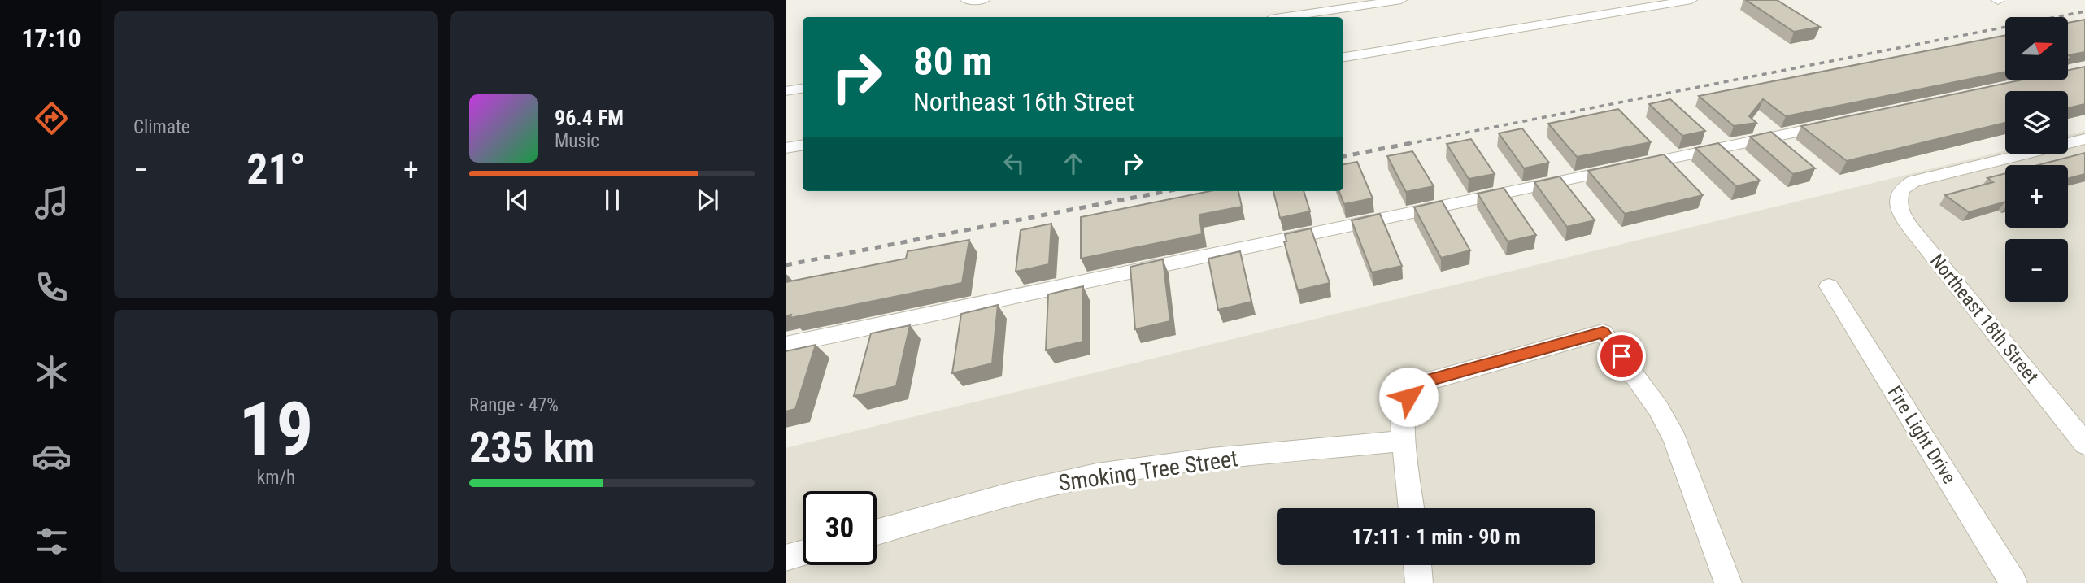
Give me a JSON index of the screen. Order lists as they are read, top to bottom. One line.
{"streets":{"street":["Northeast 18th Street","Fire Light Drive","Smoking Tree Street"]},"north":"right","page":{"tabs":"17:10","tile":["Climate",["19","km/h"],["Range · 47%","235 km"]],"map_buttons":["+","−"],"turn":["80 m","Northeast 16th Street"],"song":["96.4 FM","Music"],"heat":["−","21°","+"],"limit":"30","trip":"17:11 · 1 min · 90 m"}}
